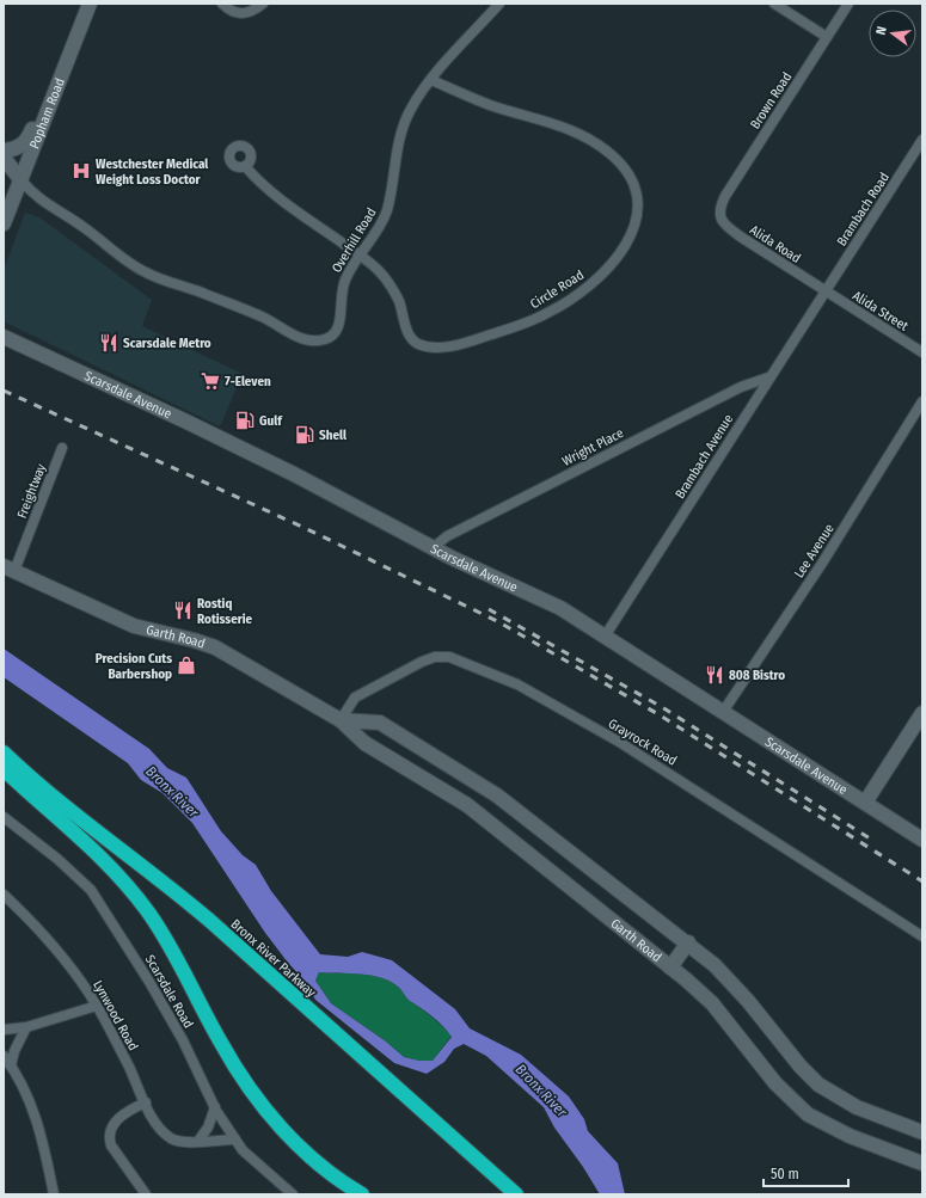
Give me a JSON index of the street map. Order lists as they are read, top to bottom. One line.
{"streets":{"highway":["Bronx River Parkway"],"street":["Brown Road","Popham Road","Brambach Road","Overhill Road","Alida Road","Circle Road","Alida Street","Scarsdale Avenue","Wright Place","Brambach Avenue","Freightway","Lee Avenue","Garth Road","Grayrock Road","Scarsdale Road","Lynwood Road"]},"crossings":[["Brown Road","Alida Road"],["Popham Road","Overhill Road"],["Brambach Road","Alida Road"],["Brambach Road","Alida Street"],["Brambach Road","Brambach Avenue"],["Overhill Road","Circle Road"],["Alida Road","Alida Street"],["Alida Road","Brambach Avenue"],["Alida Street","Brambach Avenue"],["Scarsdale Avenue","Wright Place"],["Scarsdale Avenue","Brambach Avenue"],["Scarsdale Avenue","Lee Avenue"],["Wright Place","Brambach Avenue"],["Freightway","Garth Road"],["Garth Road","Grayrock Road"],["Scarsdale Road","Lynwood Road"]],"water":["Bronx River"],"places":{"hospital":["Westchester Medical Weight Loss Doctor"],"restaurant":["Scarsdale Metro","Rostiq Rotisserie","808 Bistro"],"supermarket":["7-Eleven"],"fuel station":["Gulf","Shell"],"shop":["Precision Cuts Barbershop"]},"scale_bar":"50 m","north":"left"}
